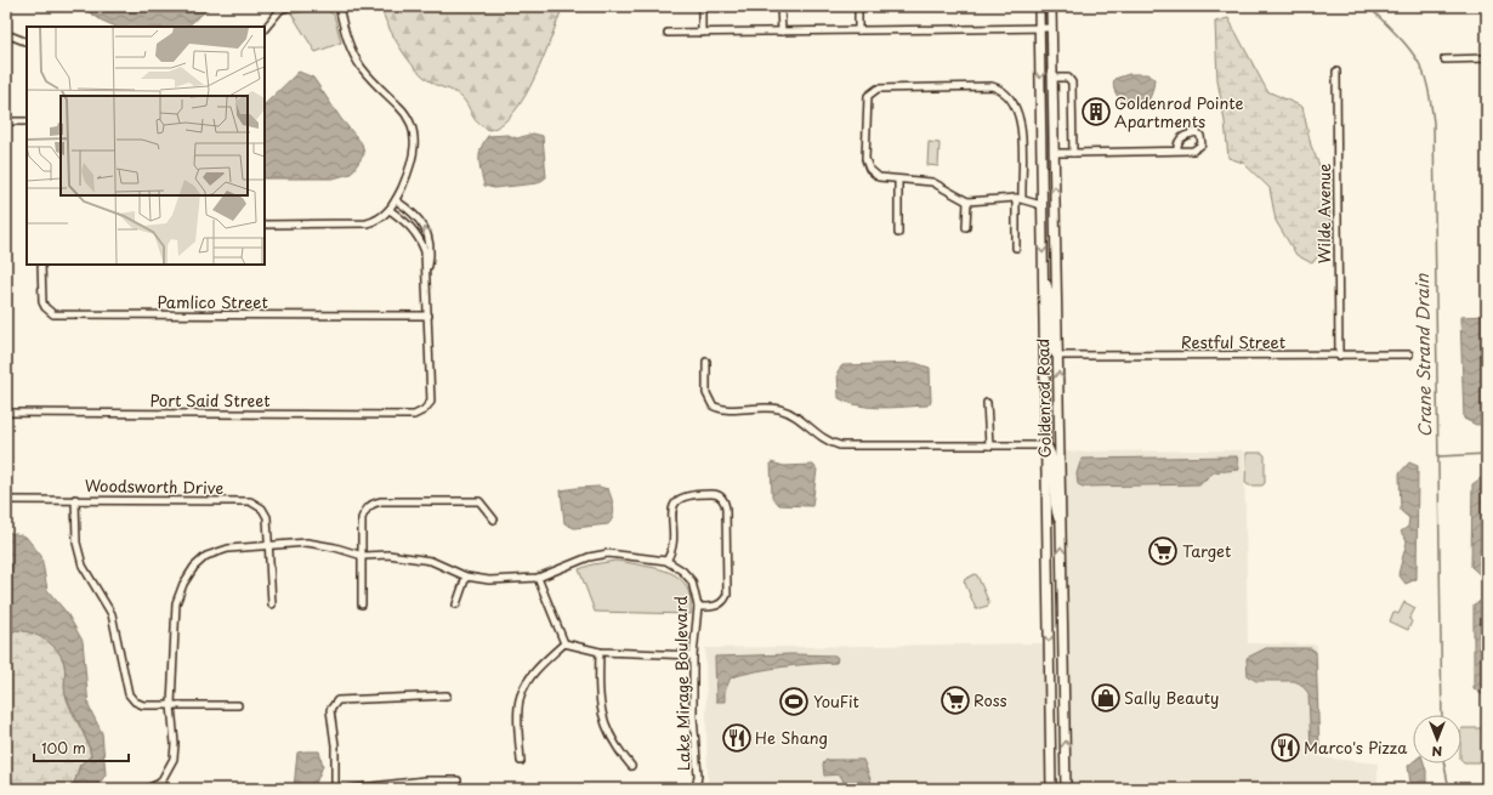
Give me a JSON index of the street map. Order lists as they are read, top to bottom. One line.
{"streets":{"main road":["Goldenrod Road"],"street":["Wilde Avenue","Pamlico Street","Restful Street","Port Said Street","Woodsworth Drive","Lake Mirage Boulevard"]},"crossings":[["Wilde Avenue","Restful Street"],["Pamlico Street","Port Said Street"],["Restful Street","Goldenrod Road"],["Woodsworth Drive","Lake Mirage Boulevard"]],"water":["Crane Strand Drain"],"places":{"building":["Goldenrod Pointe Apartments"],"supermarket":["Target","Ross"],"shop":["Sally Beauty"],"sports":["YouFit"],"restaurant":["He Shang","Marco's Pizza"]},"scale_bar":"100 m","north":"bottom"}
